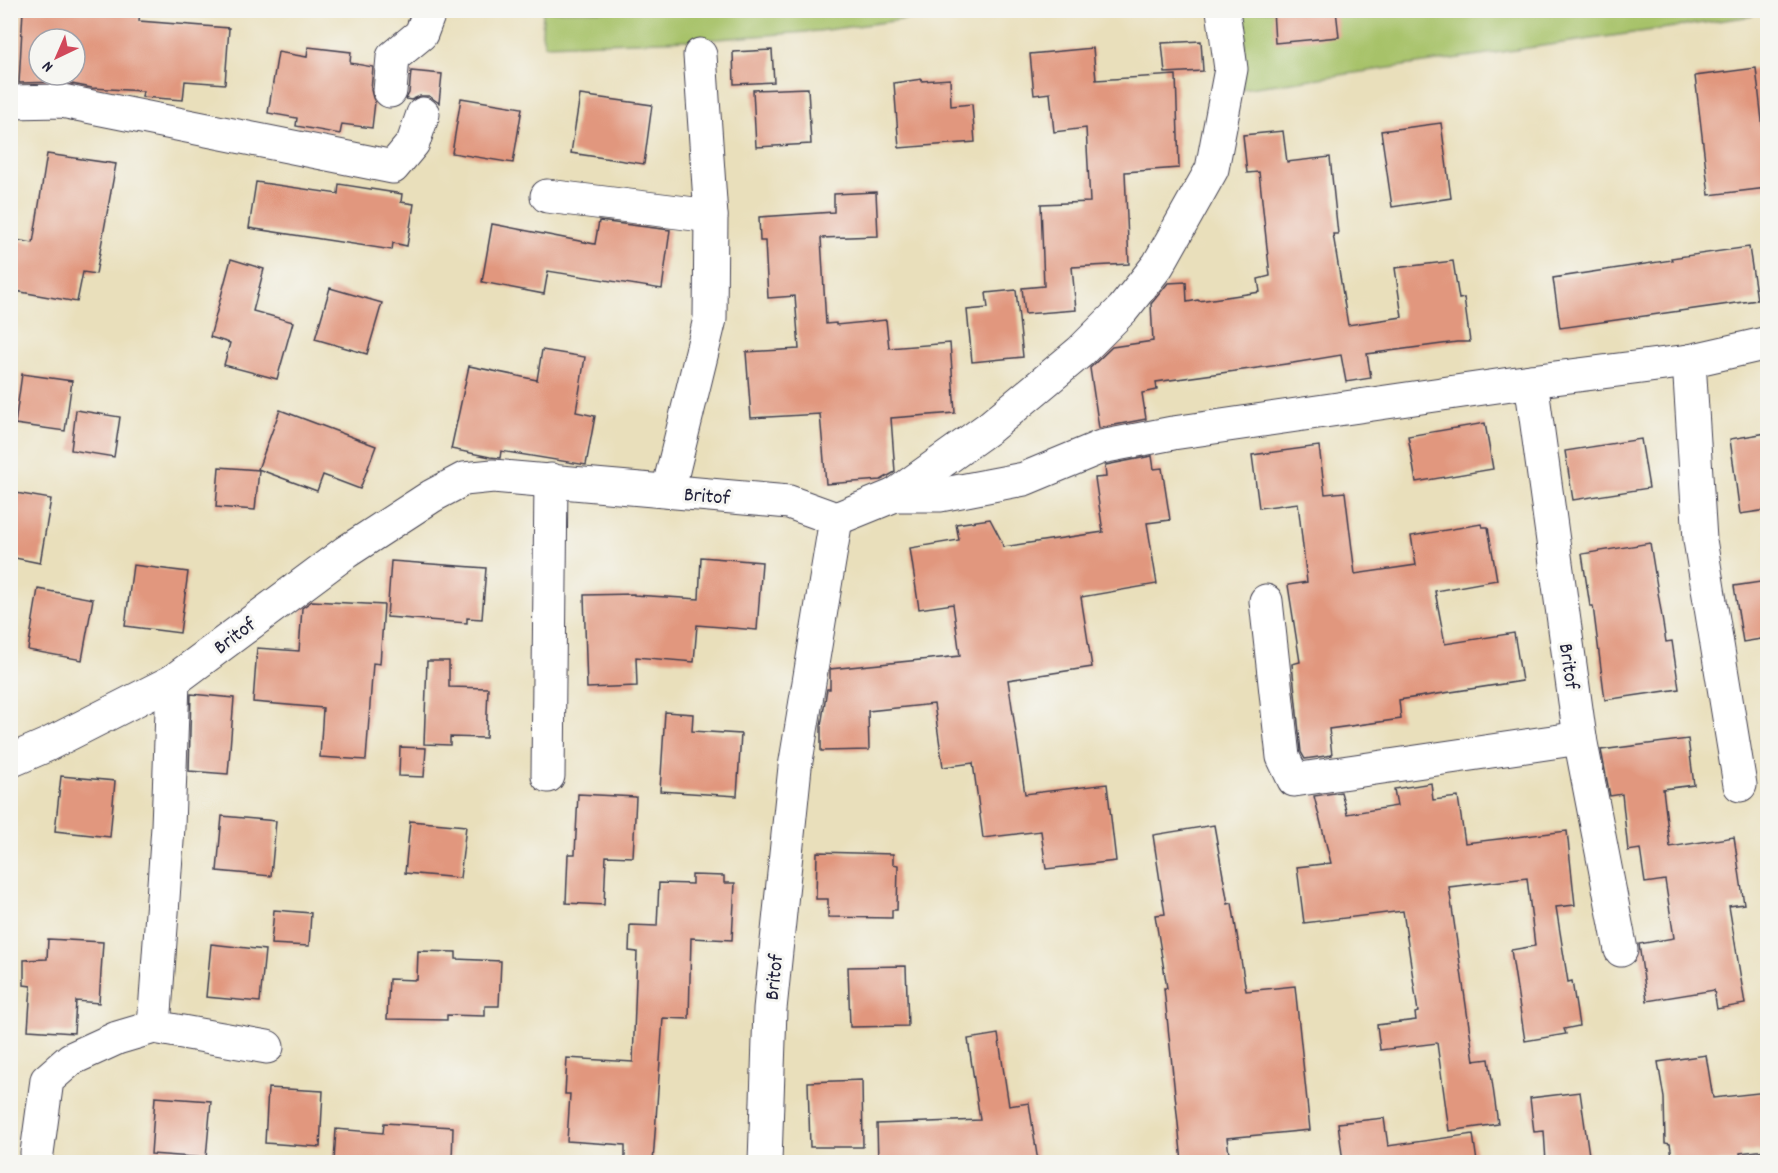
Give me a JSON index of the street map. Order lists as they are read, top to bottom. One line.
{"streets":{"street":["Britof"]},"north":"bottom left"}
